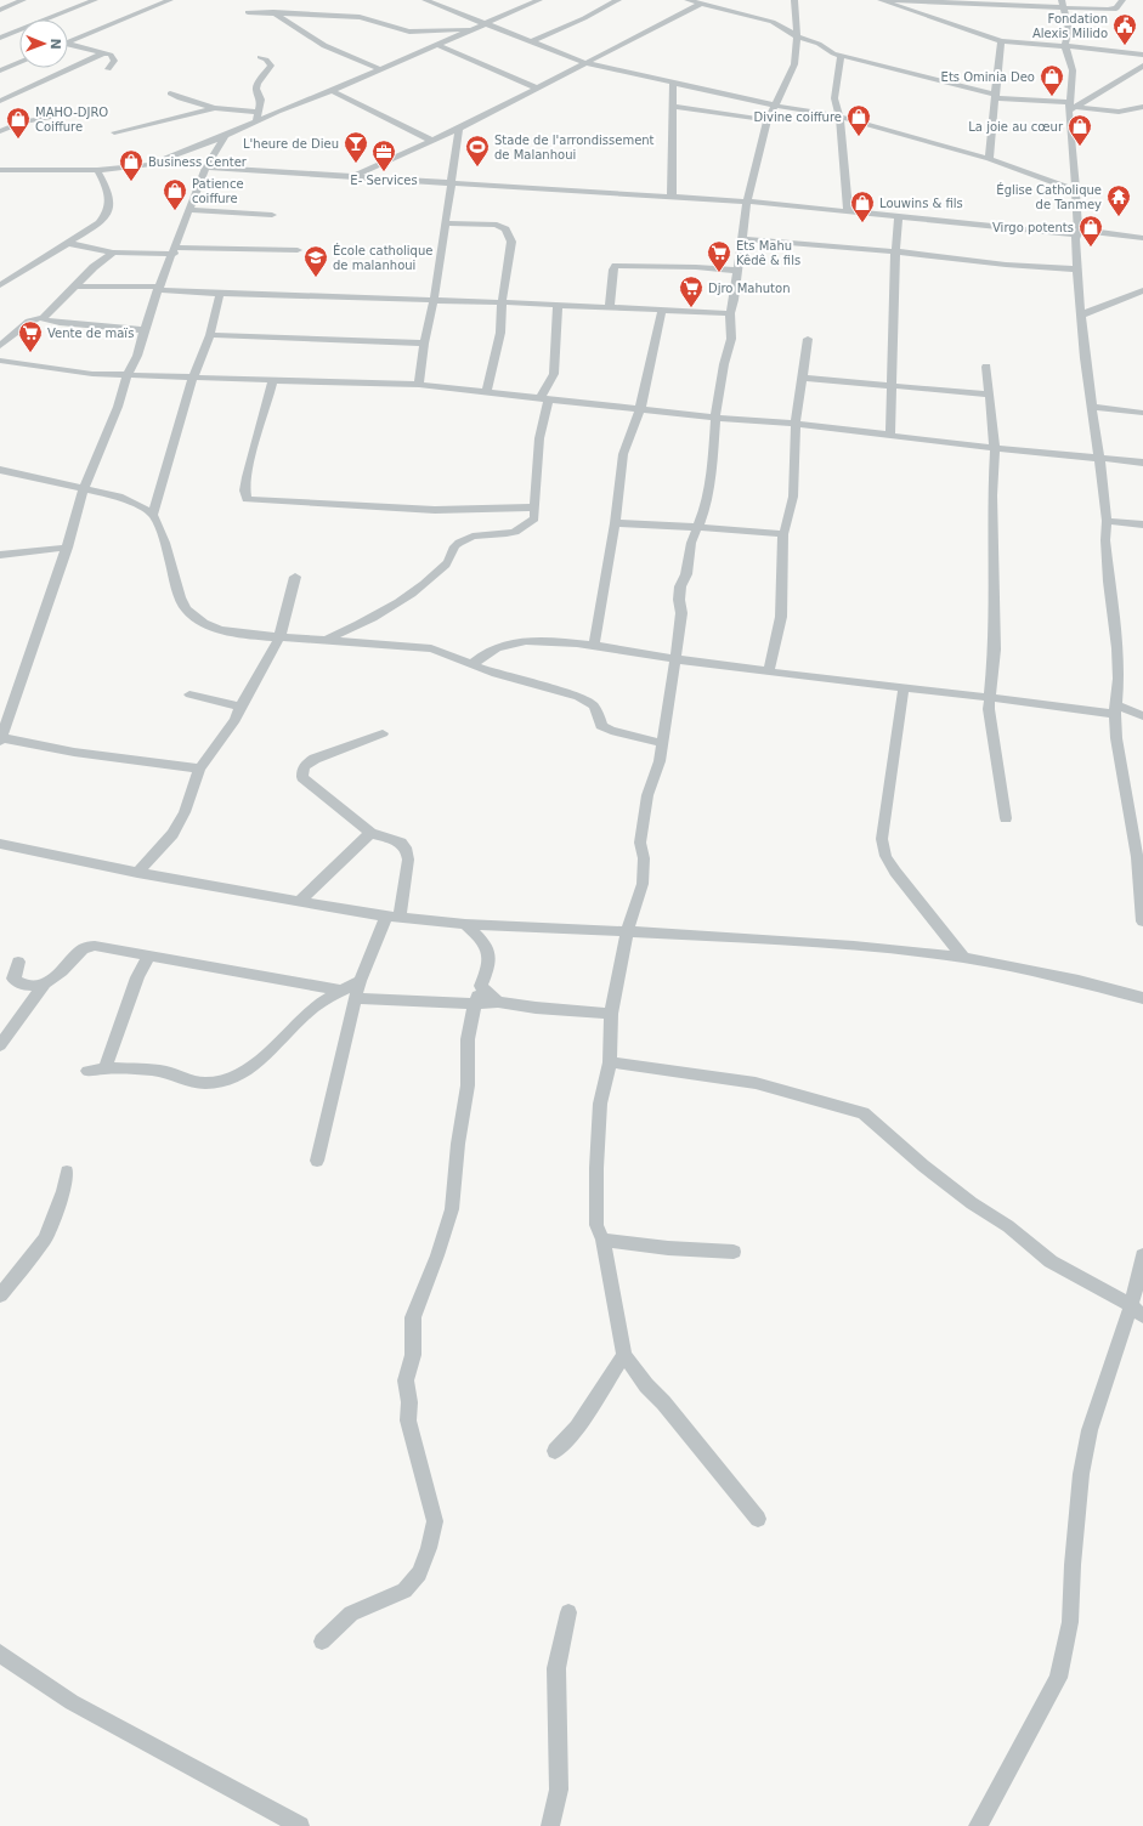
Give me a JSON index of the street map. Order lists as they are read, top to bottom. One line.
{"places":{"public building":["Fondation Alexis Milido"],"shop":["Ets Ominia Deo","Divine coiffure","MAHO-DJRO Coiffure","La joie au cœur","Business Center","Patience coiffure","Louwins & fils","Virgo potents"],"bar":["L'heure de Dieu"],"sports":["Stade de l'arrondissement de Malanhoui"],"office":["E- Services"],"temple":["Église Catholique de Tanmey"],"supermarket":["Ets Mahu Kêdê & fils","Djro Mahuton","Vente de maïs"],"school or university":["École catholique de malanhoui"]},"north":"right"}
